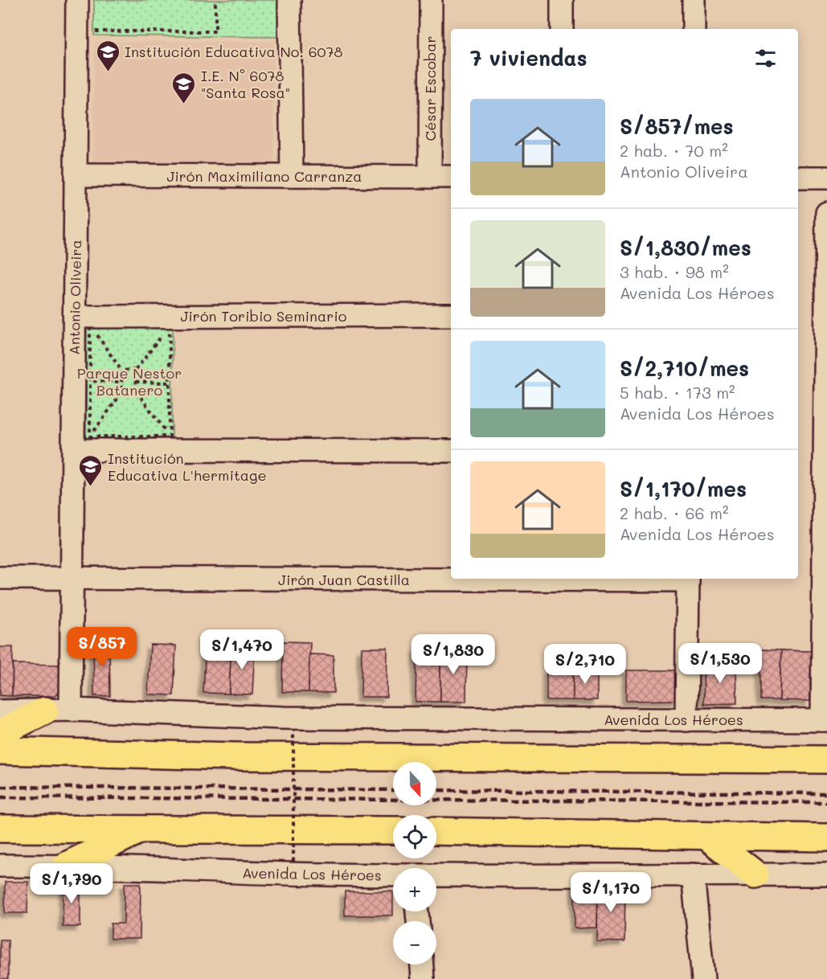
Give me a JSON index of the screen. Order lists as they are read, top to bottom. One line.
{"streets":{"street":["César Escobar","Jirón Maximiliano Carranza","Antonio Oliveira","Jirón Toribio Seminario","Jirón Juan Castilla","Avenida Los Héroes"]},"crossings":[["César Escobar","Jirón Maximiliano Carranza"],["Jirón Maximiliano Carranza","Antonio Oliveira"],["Antonio Oliveira","Jirón Toribio Seminario"],["Antonio Oliveira","Jirón Juan Castilla"],["Antonio Oliveira","Avenida Los Héroes"]],"parks":["Parque Nestor Batanero"],"places":{"school or university":["Institución Educativa No. 6078","I.E. N° 6078 \"Santa Rosa\"","Institución Educativa L'hermitage"]},"north":"bottom","page":{"heading":"7 viviendas","list":[{"name":"S/857/mes","note":"2 hab. · 70 m² · Antonio Oliveira"},{"name":"S/1,830/mes","note":"3 hab. · 98 m² · Avenida Los Héroes"},{"name":"S/2,710/mes","note":"5 hab. · 173 m² · Avenida Los Héroes"},{"name":"S/1,170/mes","note":"2 hab. · 66 m² · Avenida Los Héroes"}],"price":["S/857","S/1,470","S/1,830","S/1,530","S/2,710","S/1,790","S/1,170"],"map_buttons":["+","−"]}}
